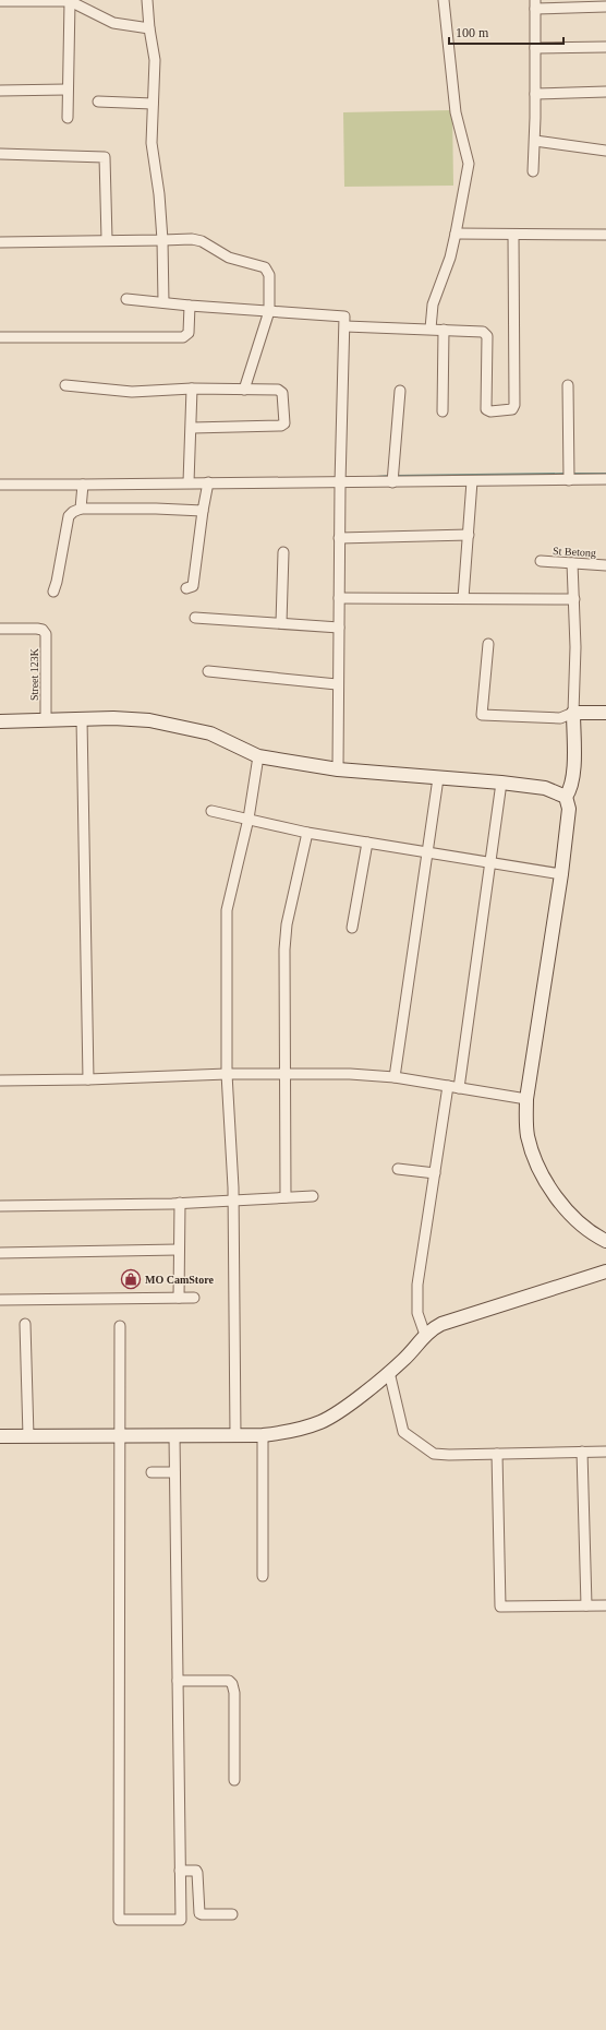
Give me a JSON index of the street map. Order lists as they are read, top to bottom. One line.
{"streets":{"street":["St Betong","Street 123K"]},"places":{"shop":["MO CamStore"]},"scale_bar":"100 m"}
